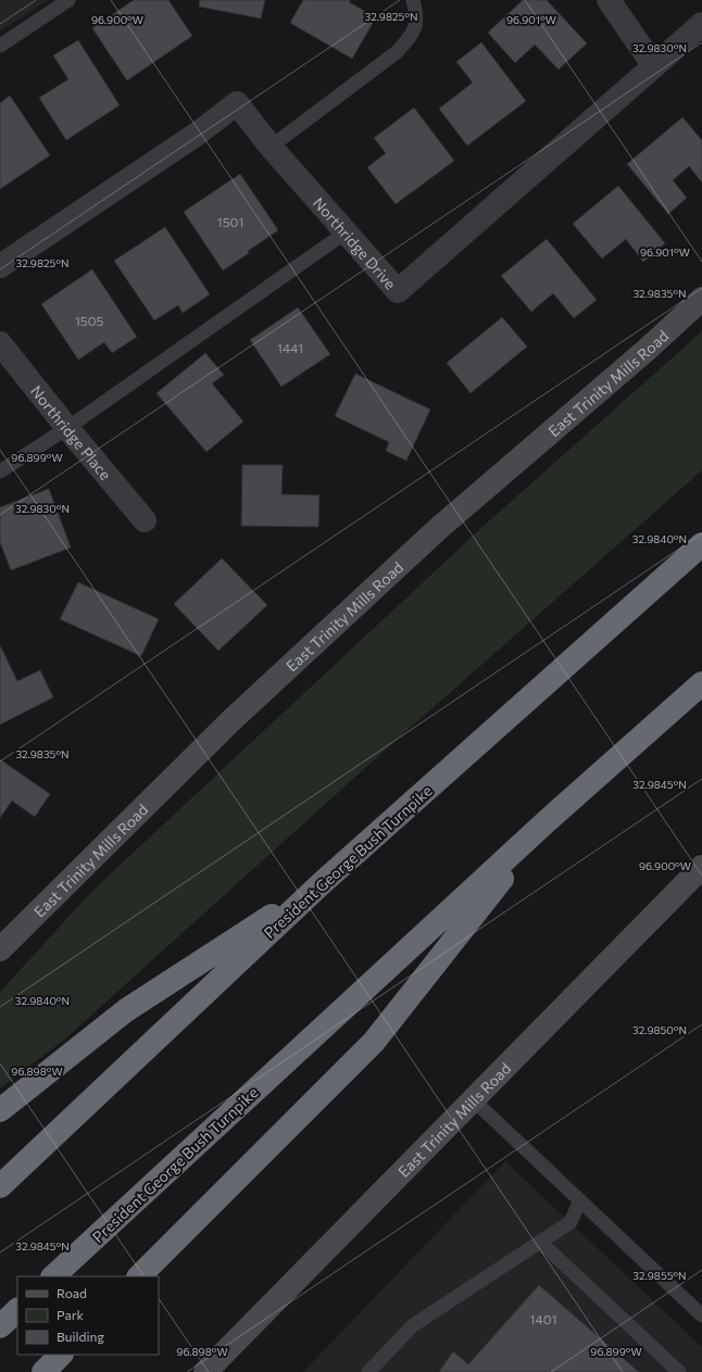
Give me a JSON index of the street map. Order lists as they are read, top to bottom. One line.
{"streets":{"highway":["President George Bush Turnpike"],"main road":["East Trinity Mills Road"],"street":["Northridge Drive","Northridge Place"]},"house_numbers":["1501","1505","1441","1401"],"legend":["Road","Park","Building"],"coordinates":["32.9825°N","96.900°W","96.901°W","32.9830°N","32.9835°N","96.899°W","32.9840°N","32.9845°N","32.9850°N","96.898°W","32.9855°N"]}
